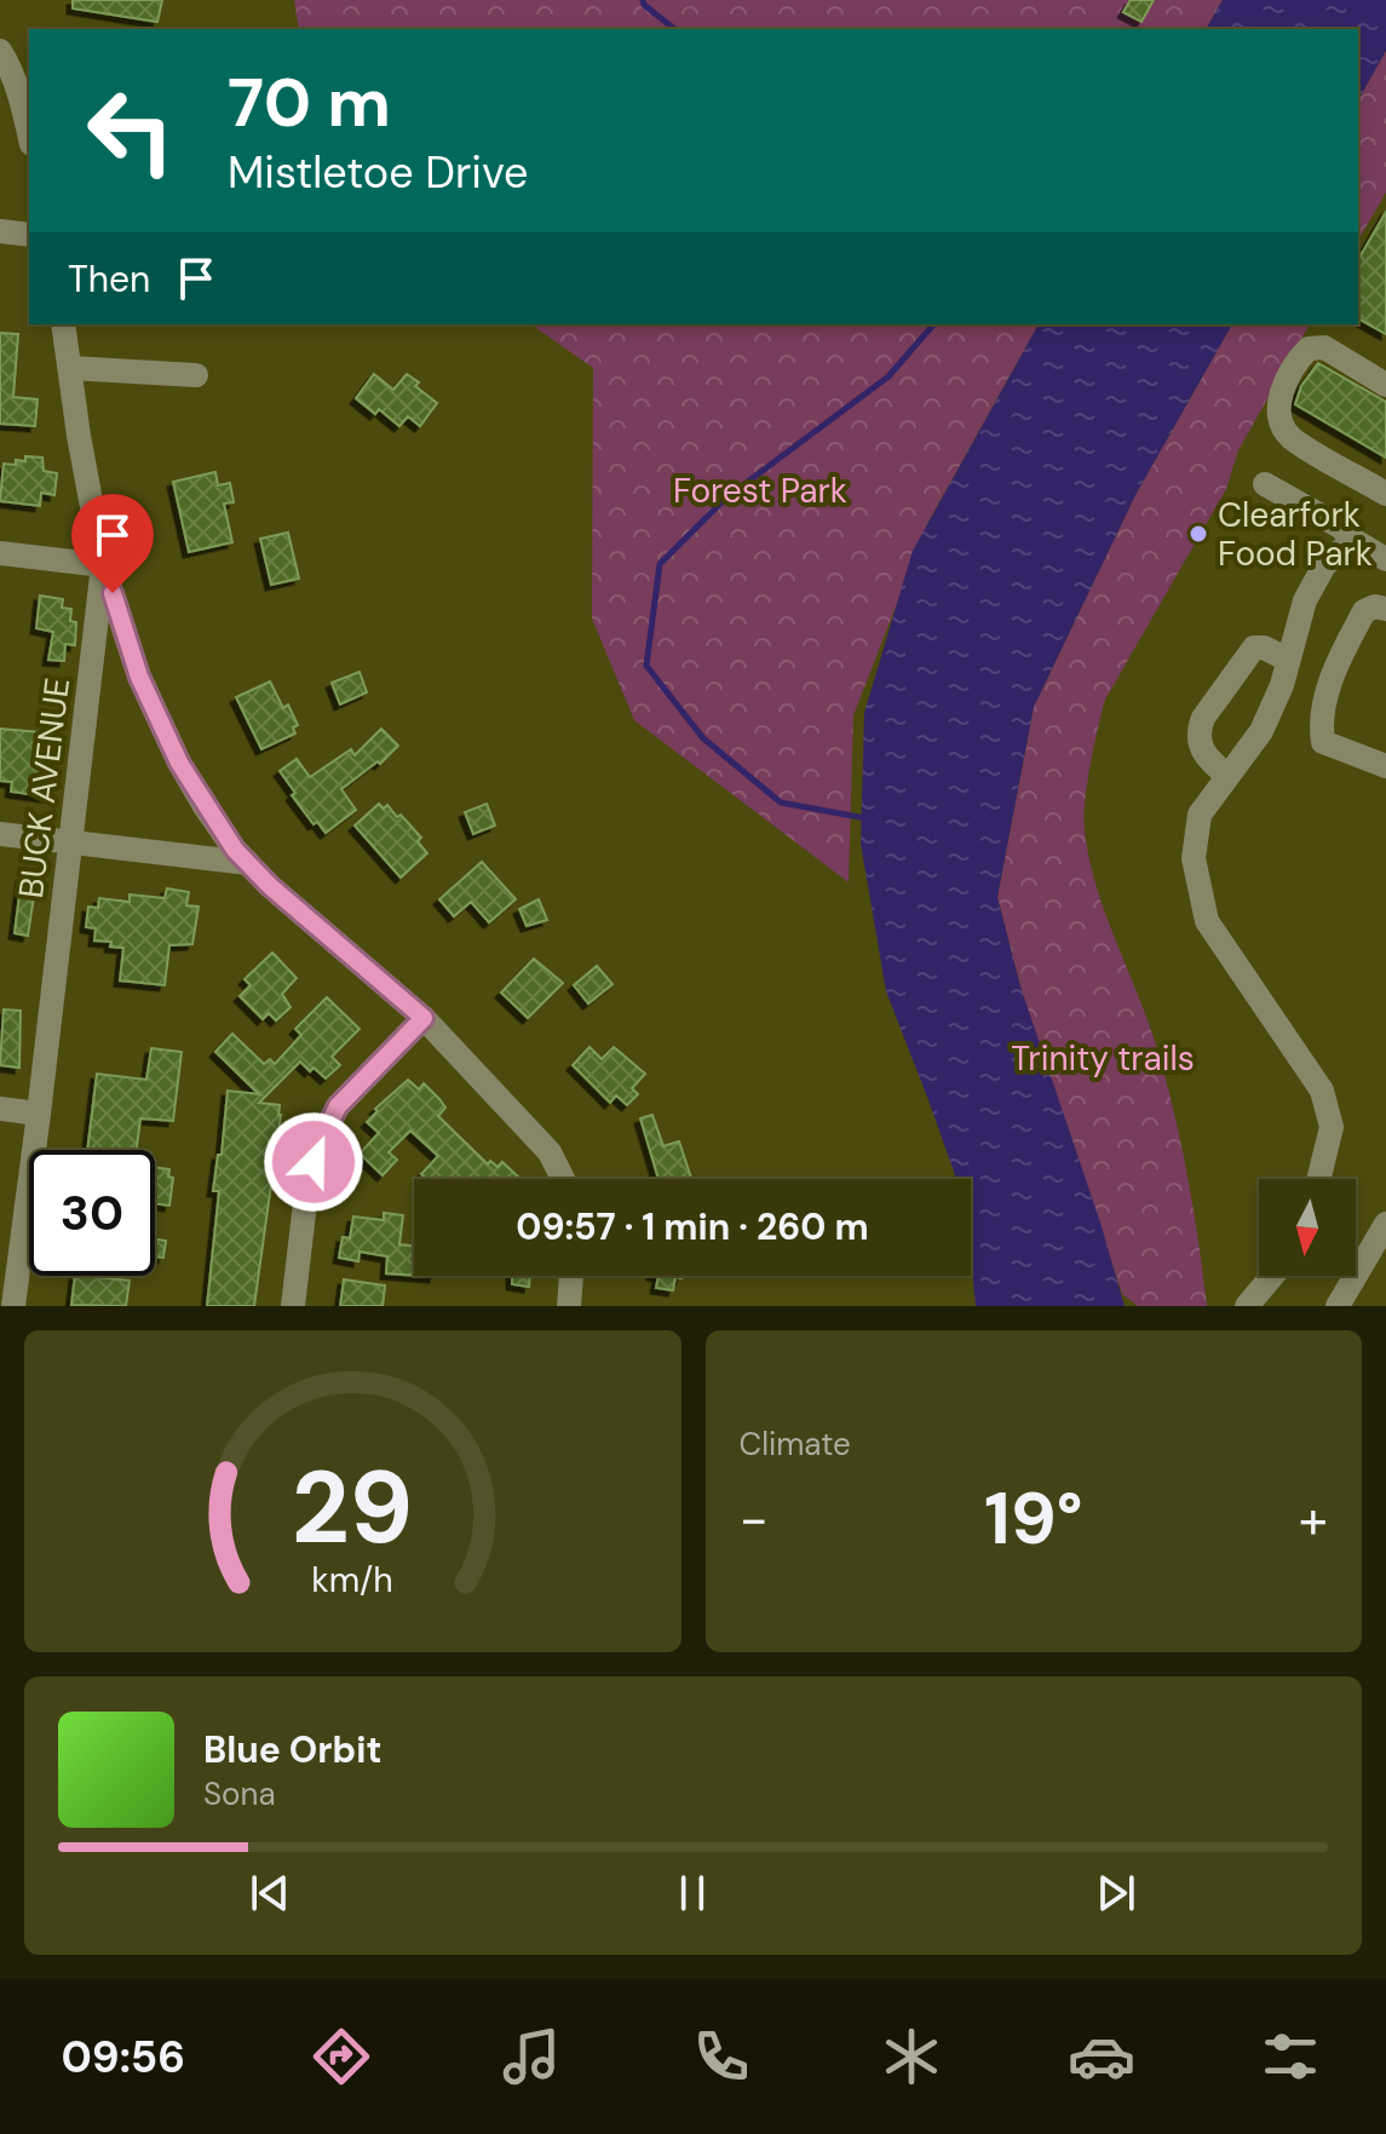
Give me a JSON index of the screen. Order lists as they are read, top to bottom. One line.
{"streets":{"street":["BUCK AVENUE"]},"parks":["Forest Park","Trinity trails"],"places":["Clearfork Food Park"],"north":"bottom","page":{"turn":["70 m","Mistletoe Drive"],"then":"Then","limit":"30","trip":"09:57 · 1 min · 260 m","tile":"Climate","heat":["−","19°","+"],"song":["Blue Orbit","Sona"],"tabs":"09:56","gauge":["29","km/h"]}}
